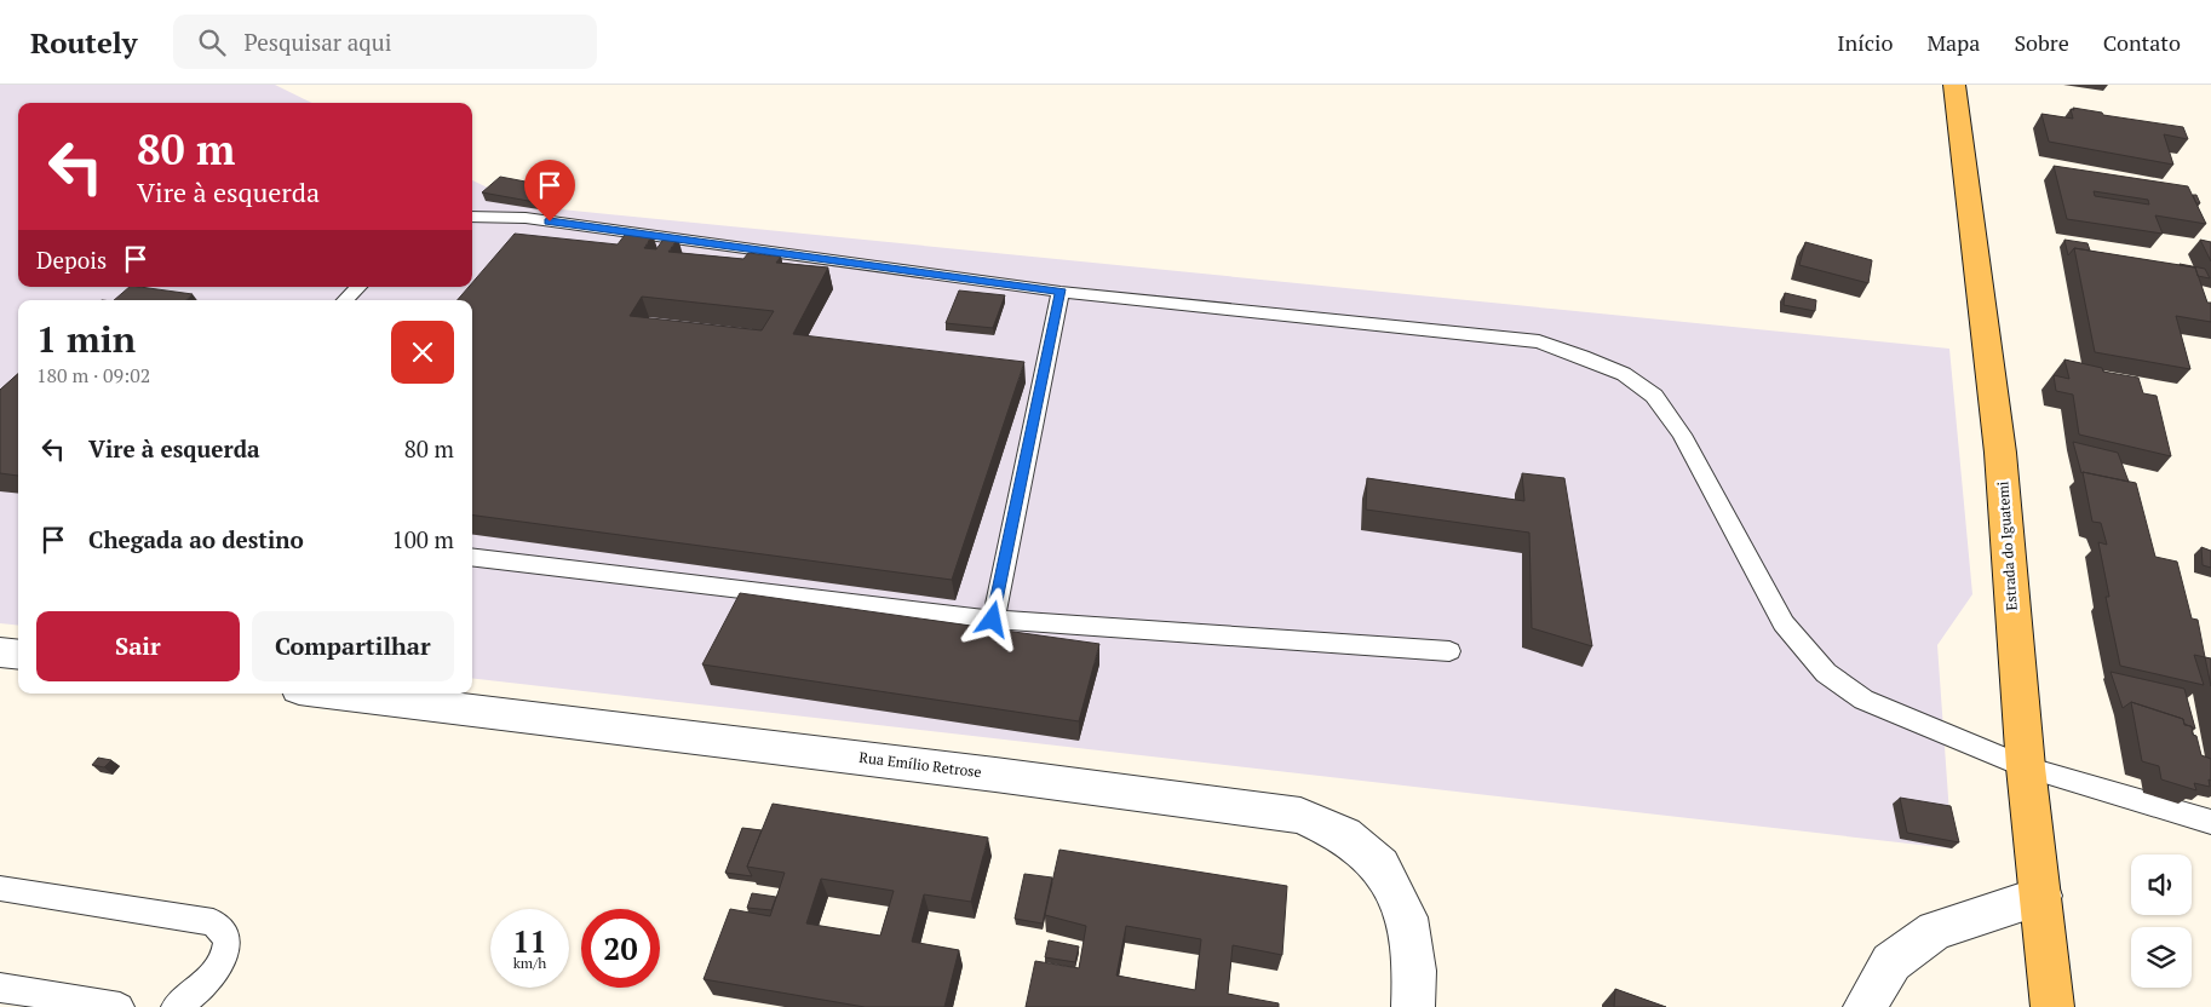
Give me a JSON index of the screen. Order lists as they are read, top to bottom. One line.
{"streets":{"main road":["Estrada do Iguatemi"],"street":["Rua Emílio Retrose"]},"page":{"header":"Routely","search":"Pesquisar aqui","nav":["Início","Mapa","Sobre","Contato"],"turn":["80 m","Vire à esquerda"],"then":"Depois","heading":["1 min","180 m · 09:02"],"list":[{"name":"Vire à esquerda","value":"80 m"},{"name":"Chegada ao destino","value":"100 m"}],"buttons":["Sair","Compartilhar"],"speed":"11 km/h","limit":"20"}}
